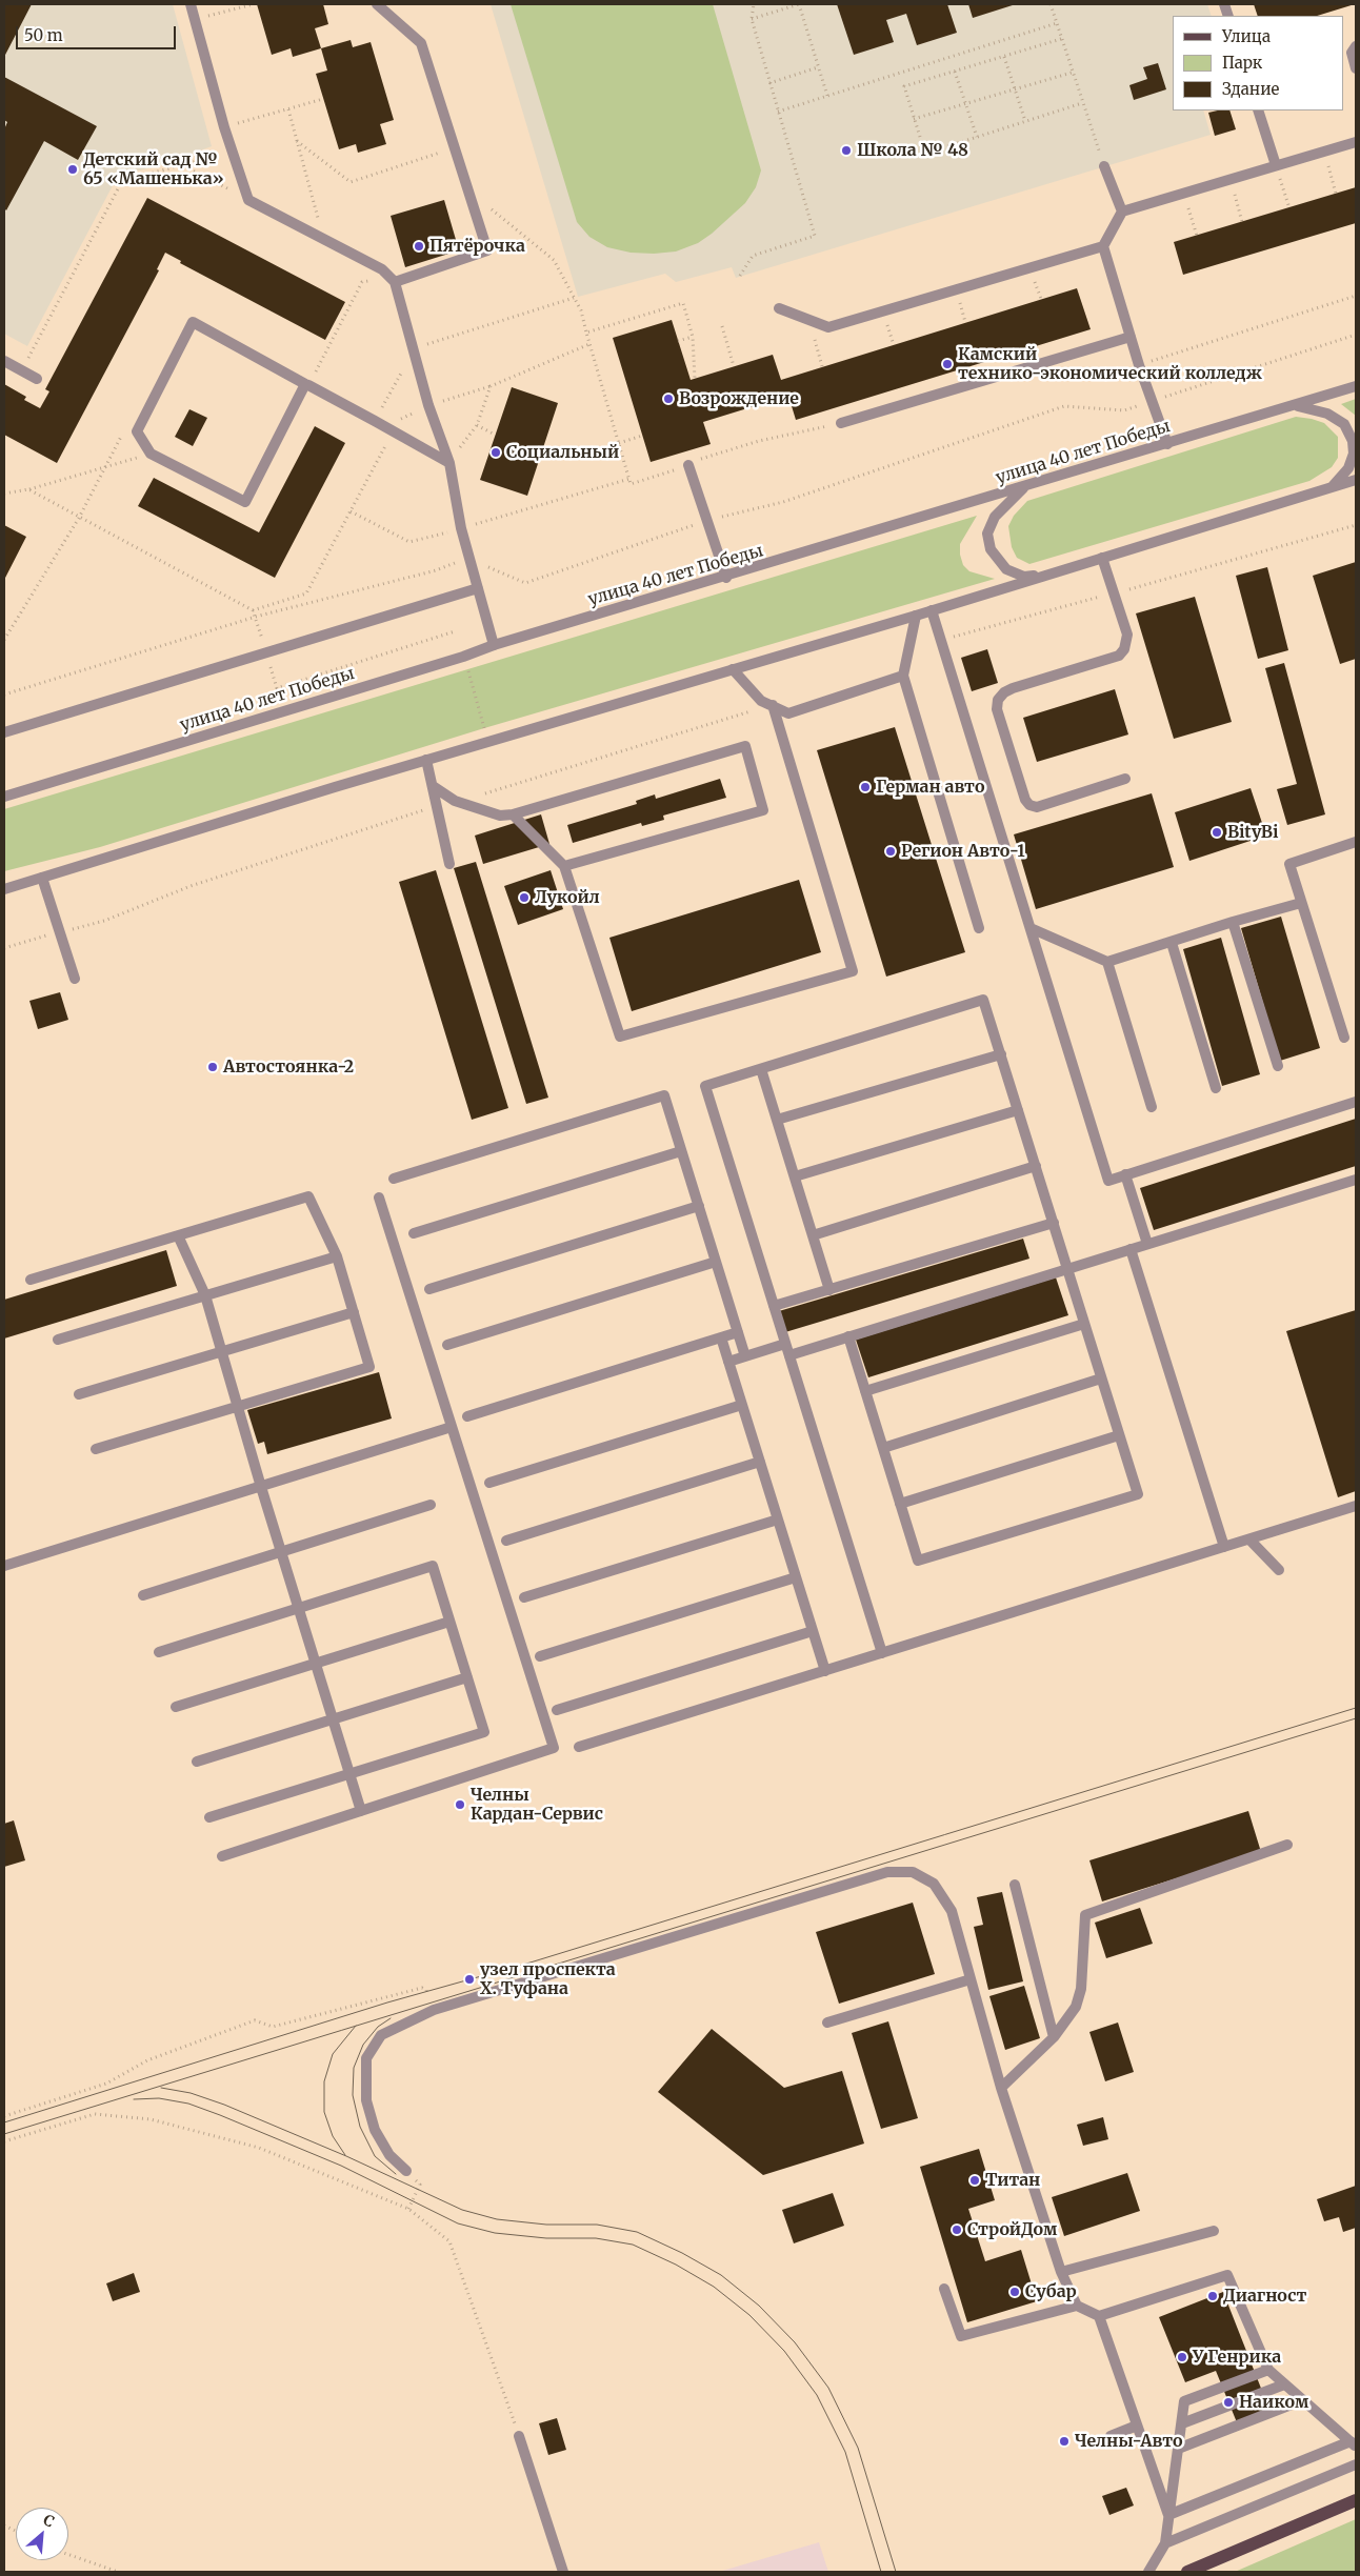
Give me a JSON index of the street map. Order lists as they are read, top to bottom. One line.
{"streets":{"street":["улица 40 лет Победы"]},"places":["Школа № 48","Детский сад № 65 «Машенька»","Пятёрочка","Камский технико-экономический колледж","Возрождение","Социальный","Герман авто","BityBi","Регион Авто-1","Лукойл","Автостоянка-2","Челны Кардан-Сервис","узел проспекта Х. Туфана","Титан","СтройДом","Субар","Диагност","У Генрика","Наиком","Челны-Авто"],"legend":["Улица","Парк","Здание"],"scale_bar":"50 m","north":"top right"}
